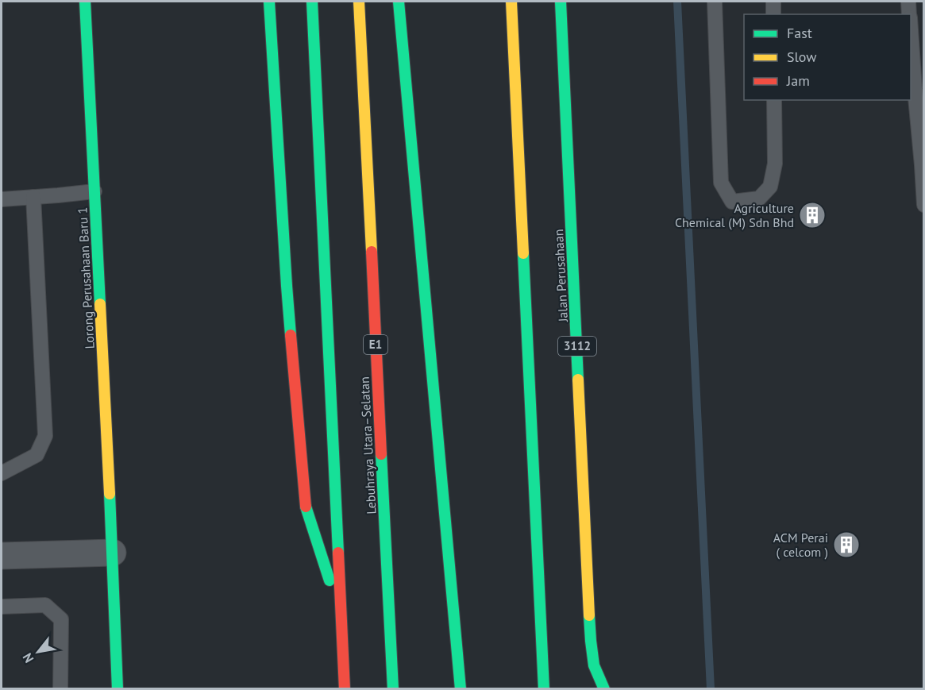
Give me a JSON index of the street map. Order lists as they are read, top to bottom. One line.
{"streets":{"main road":["Jalan Perusahaan","Lorong Perusahaan Baru 1","E1","3112","Lebuhraya Utara–Selatan"]},"places":{"building":["Agriculture Chemical (M) Sdn Bhd","ACM Perai ( celcom )"]},"legend":["Fast","Slow","Jam"],"north":"bottom left"}
